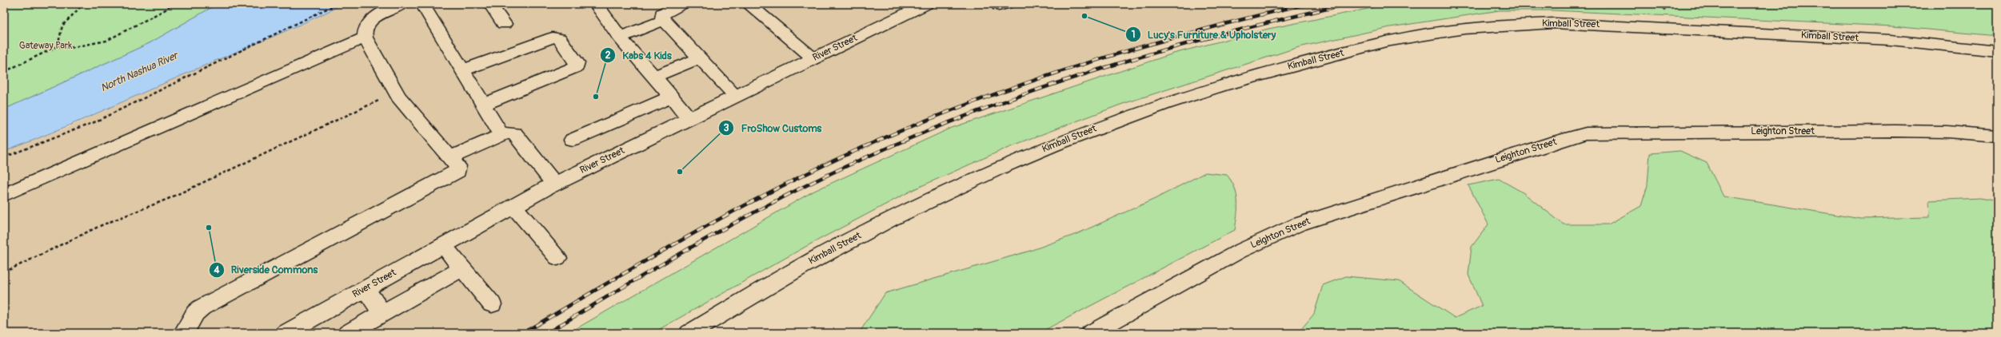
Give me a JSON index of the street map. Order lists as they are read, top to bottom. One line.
{"streets":{"main road":["Kimball Street","River Street","Leighton Street"]},"water":["North Nashua River"],"parks":["Gateway Park"],"places":["Lucy's Furniture & Upholstery","Kabs 4 Kids","FroShow Customs","Riverside Commons"]}
